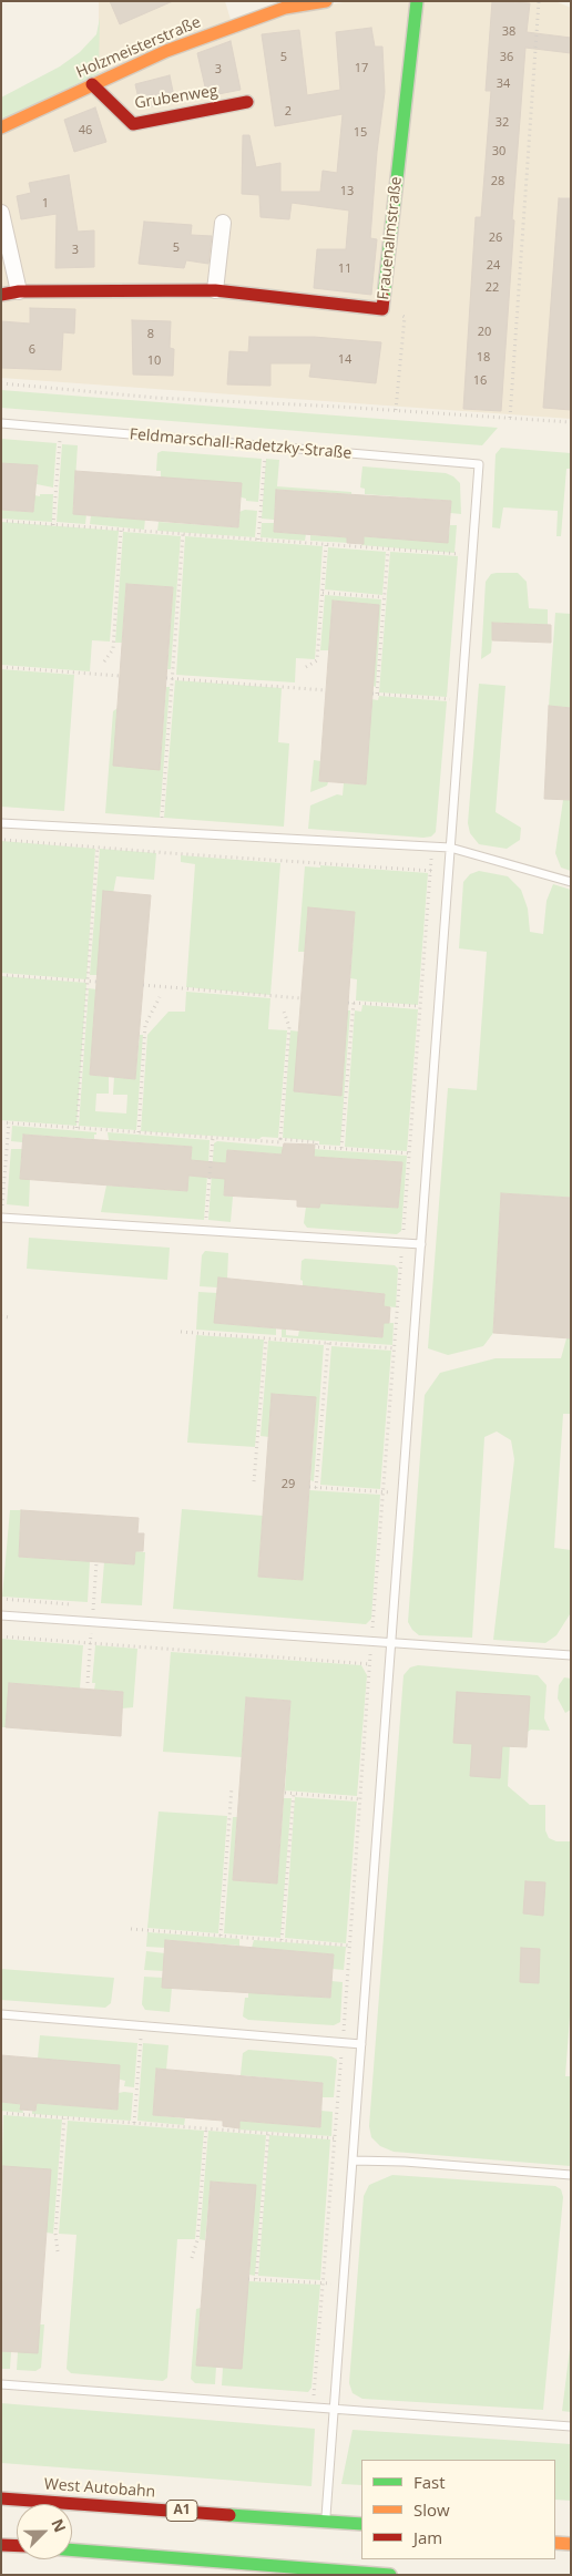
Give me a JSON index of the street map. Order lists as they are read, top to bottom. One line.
{"streets":{"main road":["Holzmeisterstraße","Grubenweg","Frauenalmstraße","West Autobahn","A1"],"lane":["Feldmarschall-Radetzky-Straße"]},"crossings":[["Holzmeisterstraße","Grubenweg"]],"house_numbers":["38","5","36","17","3","34","2","32","46","15","30","28","13","1","26","5","3","24","11","22","20","8","6","18","14","10","16","29"],"legend":["Fast","Slow","Jam"],"north":"top right"}
